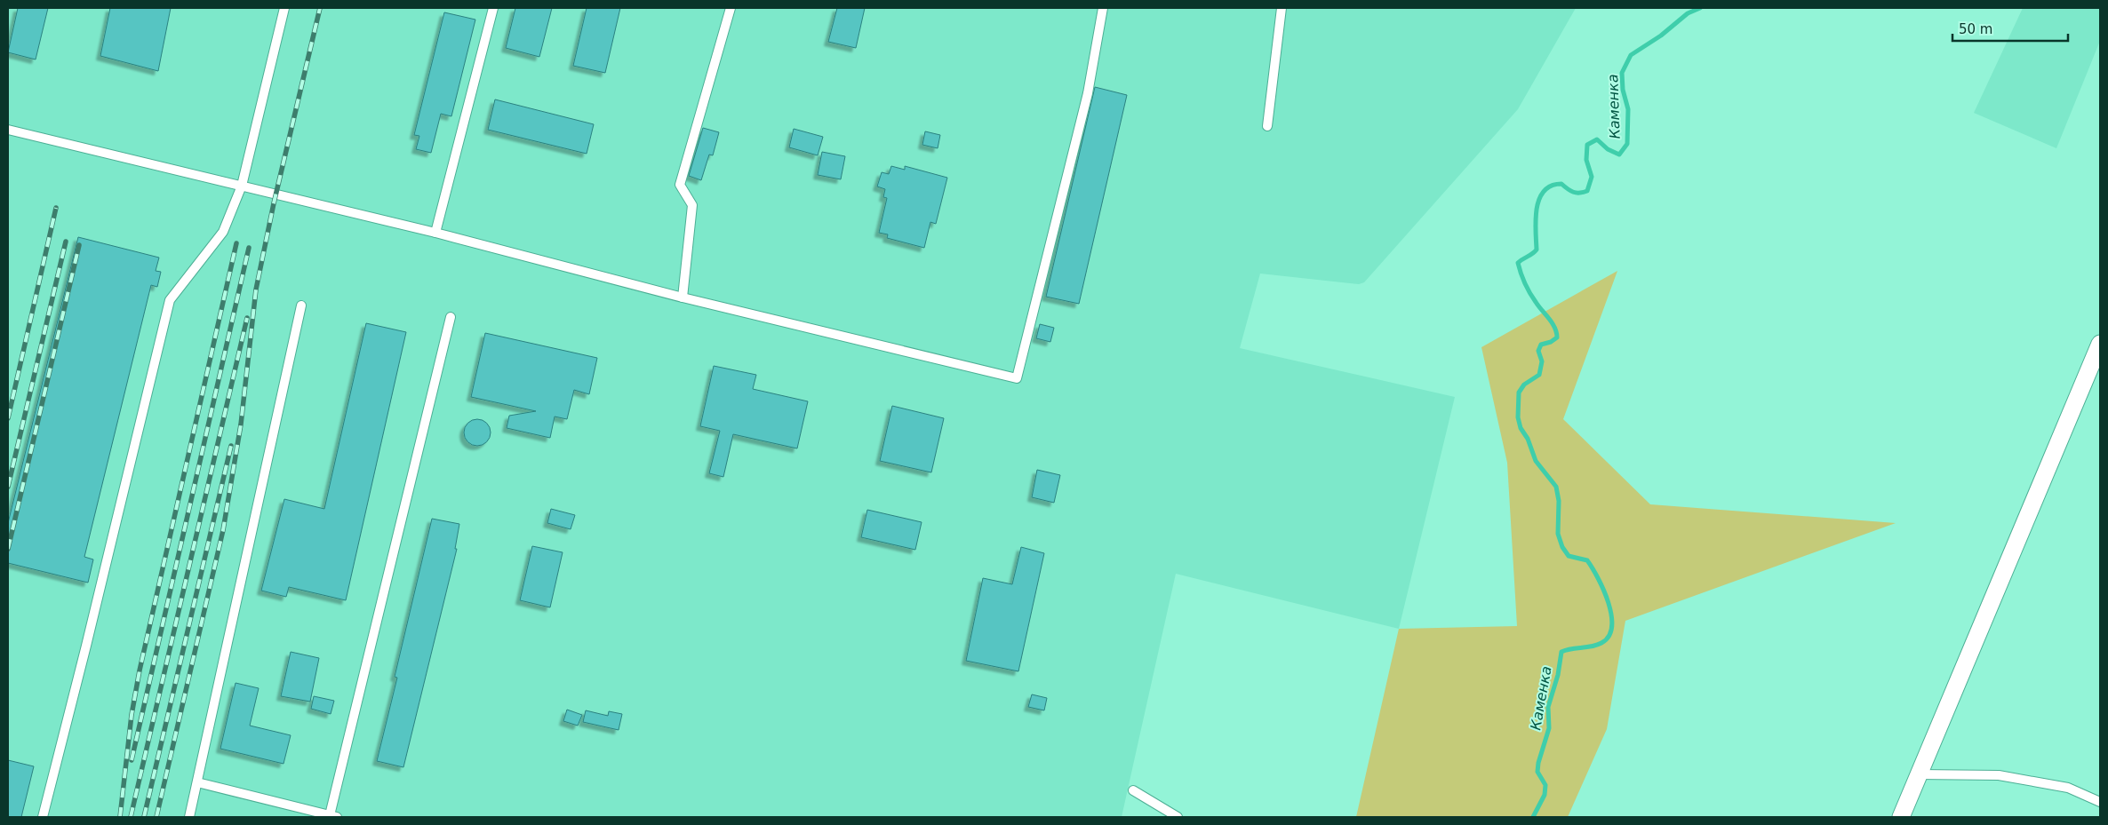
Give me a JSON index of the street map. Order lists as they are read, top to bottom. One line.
{"water":["Каменка"],"scale_bar":"50 m"}
